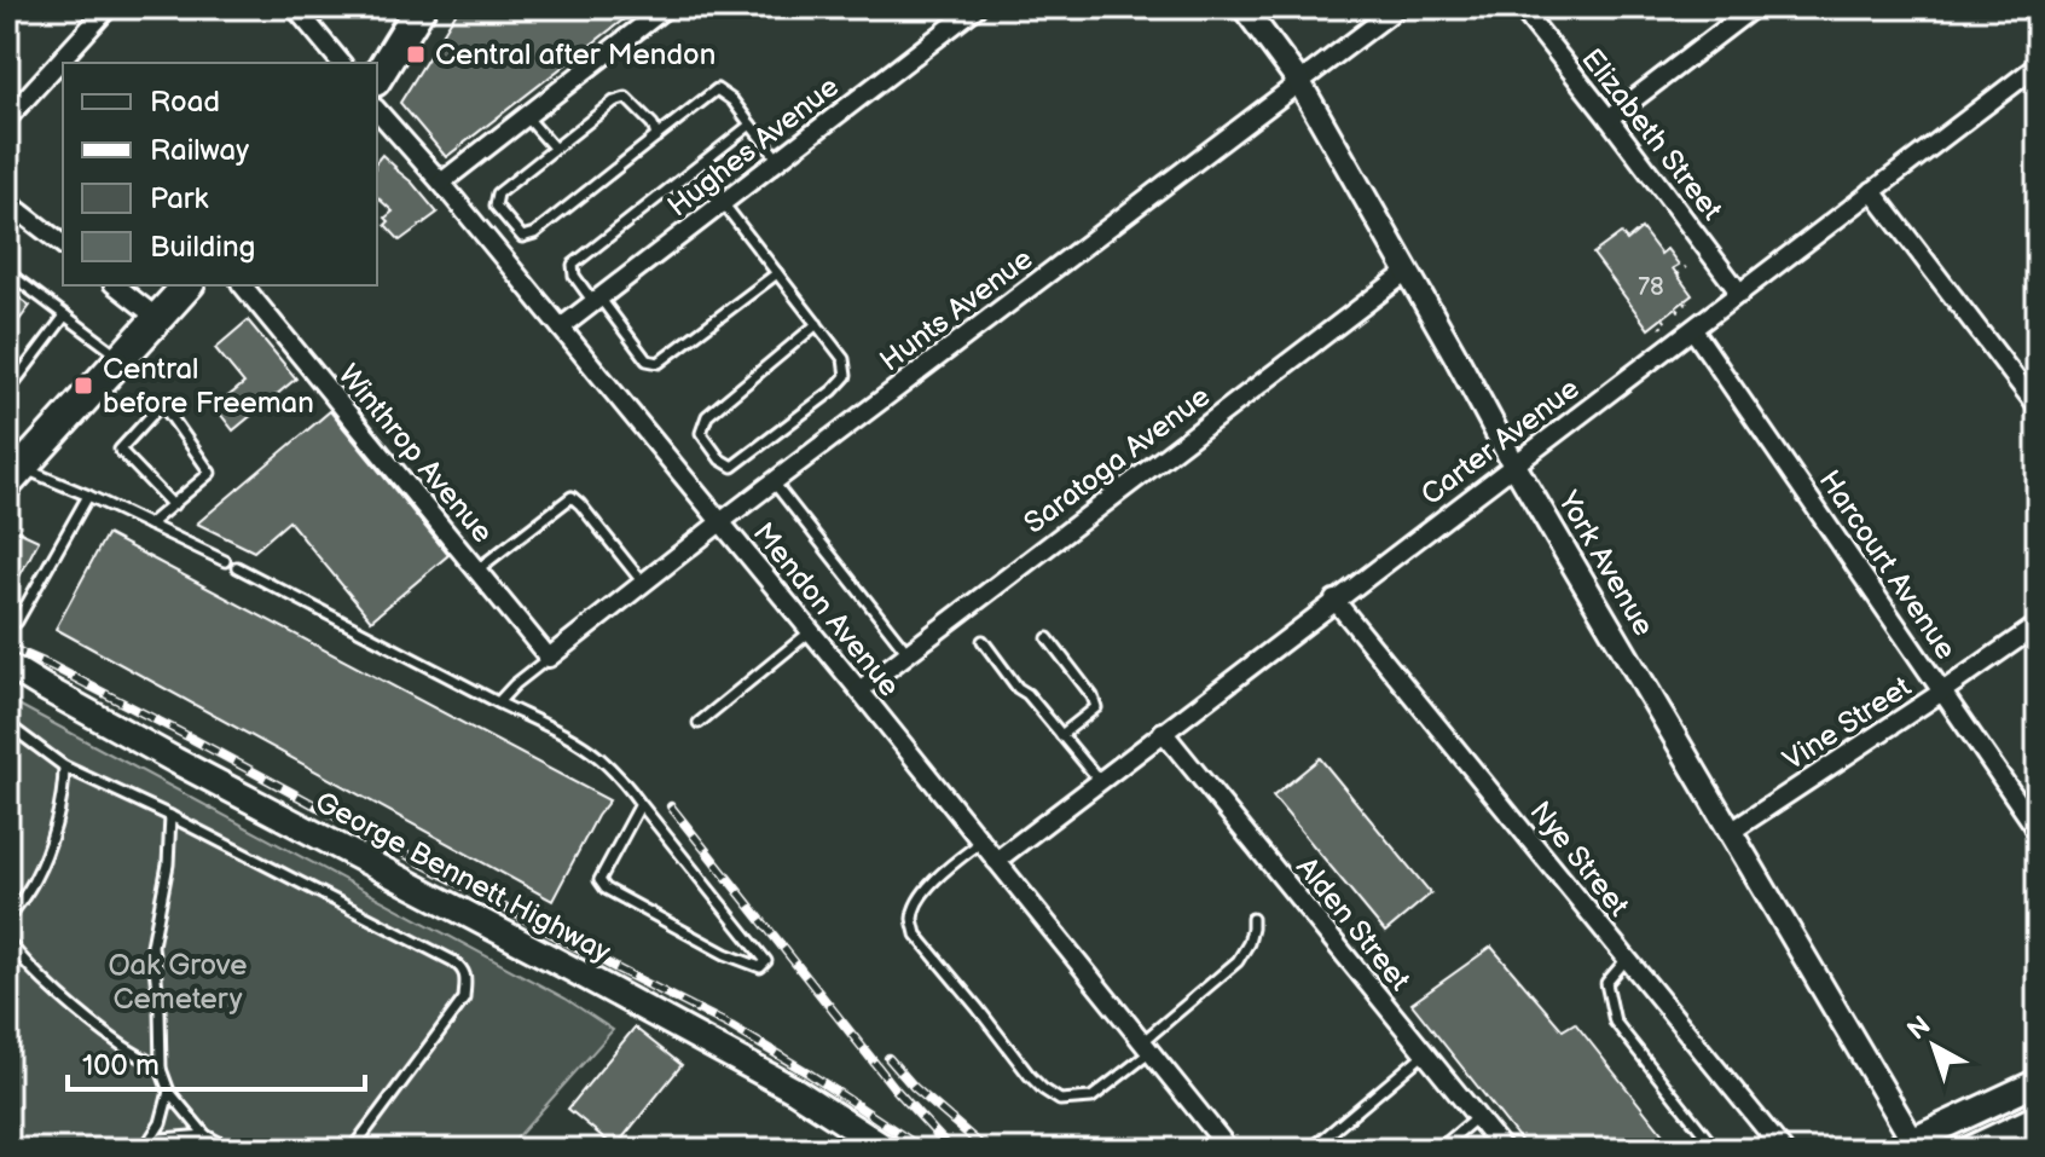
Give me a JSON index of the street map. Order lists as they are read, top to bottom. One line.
{"streets":{"main road":["George Bennett Highway"],"street":["Elizabeth Street","Hughes Avenue","Hunts Avenue","Carter Avenue","Winthrop Avenue","Saratoga Avenue","York Avenue","Harcourt Avenue","Mendon Avenue","Vine Street","Nye Street","Alden Street"]},"crossings":[["Elizabeth Street","Carter Avenue"],["Hughes Avenue","Mendon Avenue"],["Hunts Avenue","Winthrop Avenue"],["Hunts Avenue","York Avenue"],["Hunts Avenue","Mendon Avenue"],["Carter Avenue","York Avenue"],["Carter Avenue","Harcourt Avenue"],["Carter Avenue","Mendon Avenue"],["Carter Avenue","Nye Street"],["Carter Avenue","Alden Street"],["Saratoga Avenue","York Avenue"],["Saratoga Avenue","Mendon Avenue"],["York Avenue","Vine Street"],["Harcourt Avenue","Vine Street"]],"parks":["Oak Grove Cemetery"],"places":{"transit":["Central after Mendon","Central before Freeman"]},"house_numbers":["78"],"legend":["Road","Railway","Park","Building"],"scale_bar":"100 m","north":"top left"}
